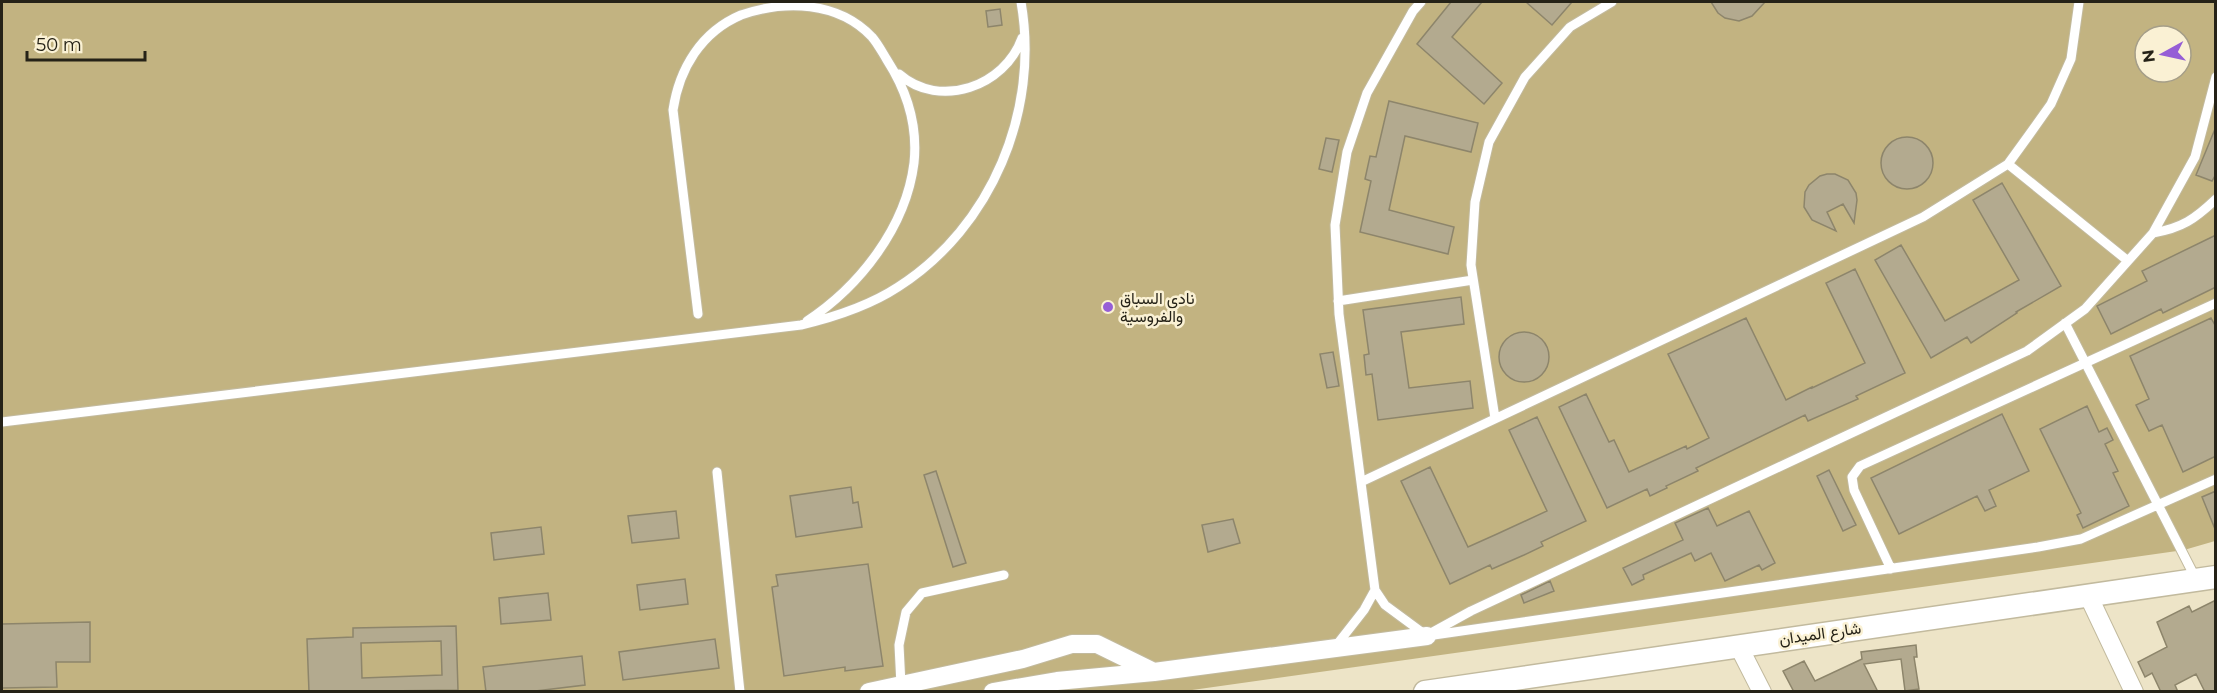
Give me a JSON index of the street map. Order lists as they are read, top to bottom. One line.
{"streets":{"street":["شارع الميدان"]},"places":["نادي السباق والفروسية"],"scale_bar":"50 m","north":"left"}
